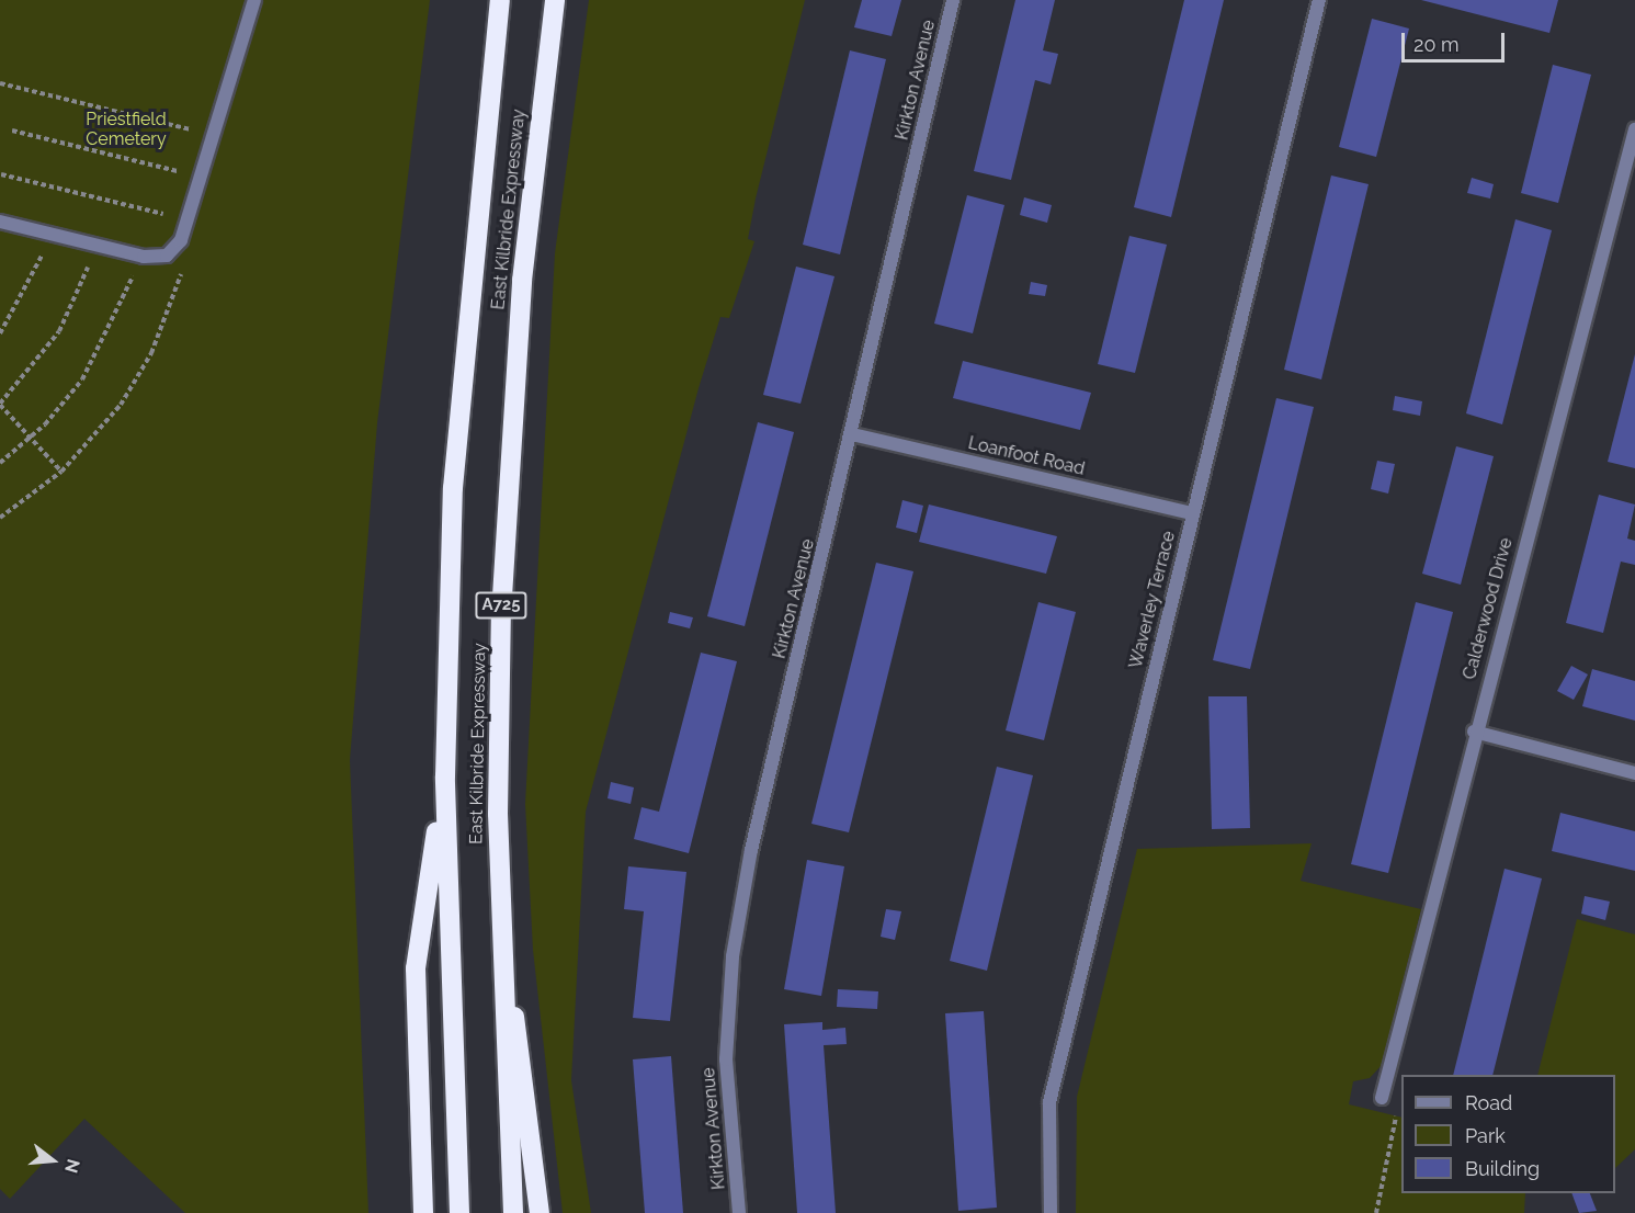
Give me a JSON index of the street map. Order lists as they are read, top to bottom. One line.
{"streets":{"highway":["East Kilbride Expressway","A725"],"street":["Kirkton Avenue","Loanfoot Road","Waverley Terrace","Calderwood Drive"]},"crossings":[["Kirkton Avenue","Loanfoot Road"],["East Kilbride Expressway","A725"],["Loanfoot Road","Waverley Terrace"]],"parks":["Priestfield Cemetery"],"legend":["Road","Park","Building"],"scale_bar":"20 m","north":"right"}
